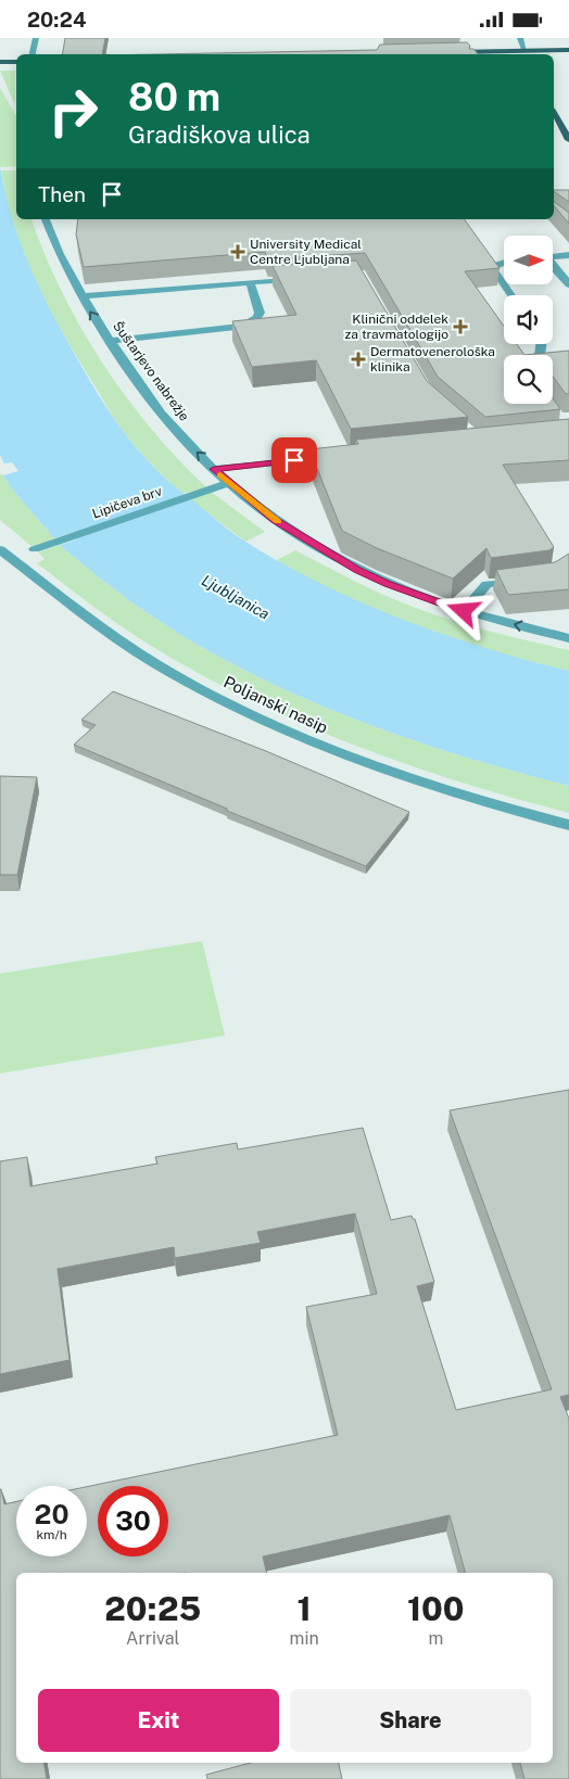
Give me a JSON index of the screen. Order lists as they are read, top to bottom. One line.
{"streets":{"street":["Šuštarjevo nabrežje","Lipičeva brv","Poljanski nasip"]},"crossings":[["Šuštarjevo nabrežje","Lipičeva brv"]],"one_way":["Šuštarjevo nabrežje"],"water":["Ljubljanica"],"places":{"health":["University Medical Centre Ljubljana","Klinični oddelek za travmatologijo","Dermatovenerološka klinika"]},"north":"right","page":{"status":"20:24","turn":["80 m","Gradiškova ulica"],"then":"Then","speed":"20 km/h","limit":"30","eta":["20:25","Arrival","1","min","100","m"],"buttons":["Exit","Share"]}}
